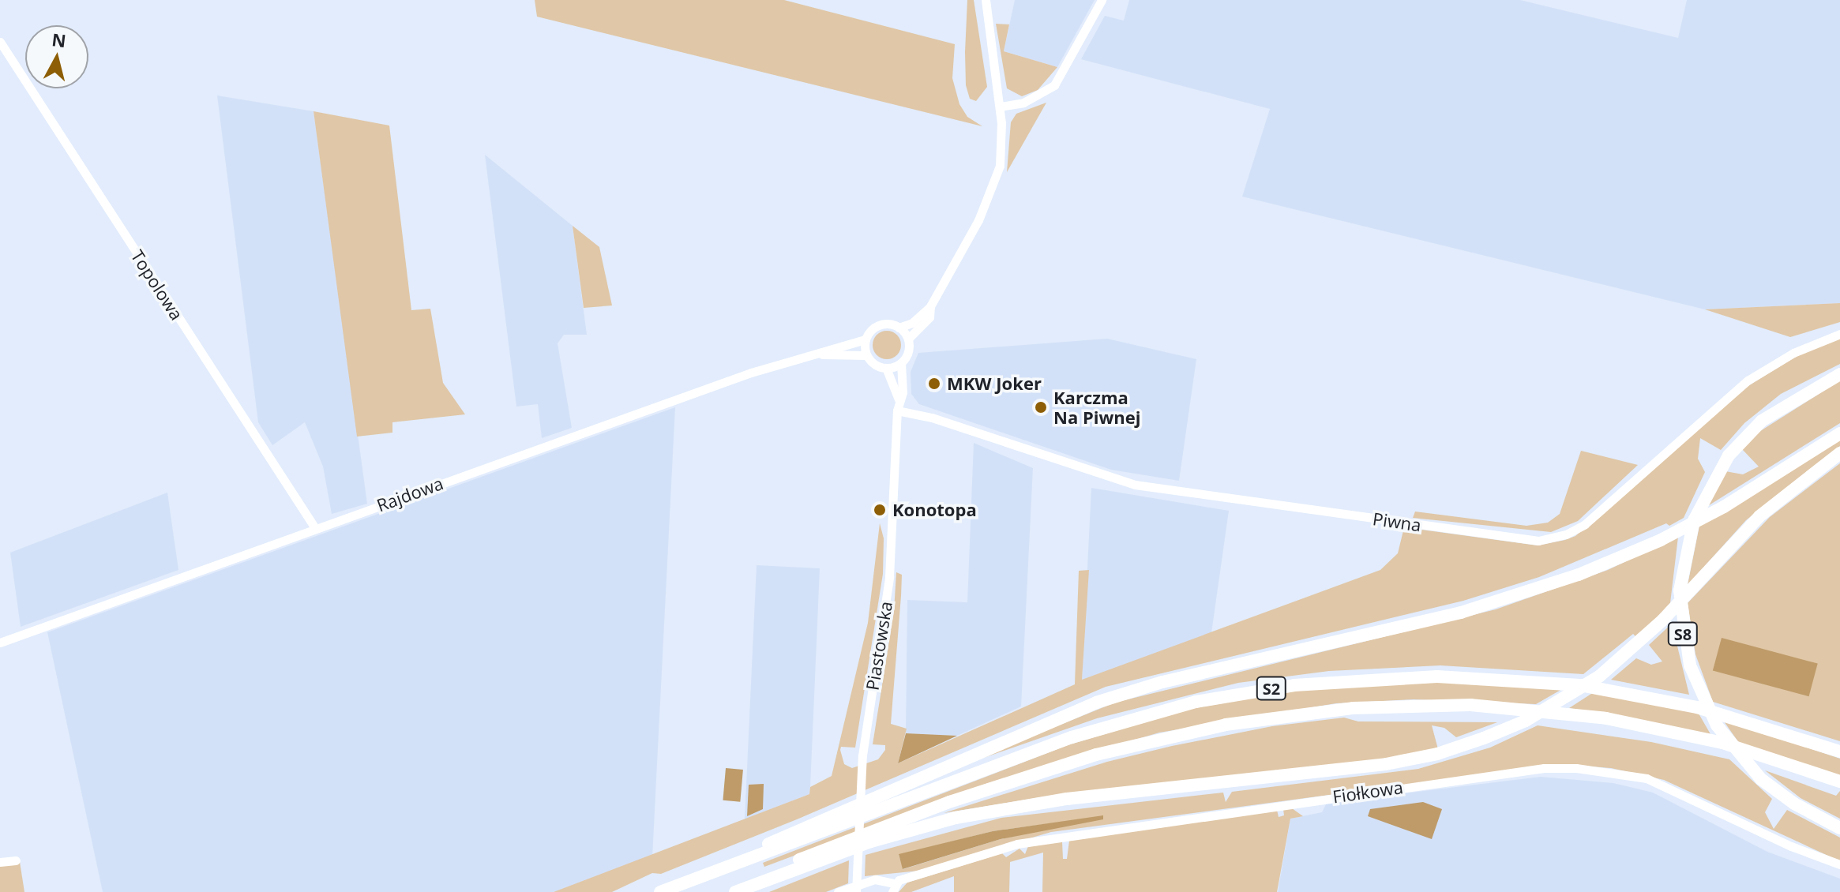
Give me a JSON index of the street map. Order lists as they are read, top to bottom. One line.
{"streets":{"highway":["S8","S2"],"street":["Topolowa","Rajdowa","Piwna","Piastowska","Fiołkowa"]},"crossings":[["Topolowa","Rajdowa"],["Rajdowa","Piastowska"],["Piwna","Piastowska"]],"places":["MKW Joker","Karczma Na Piwnej","Konotopa"],"north":"top"}
